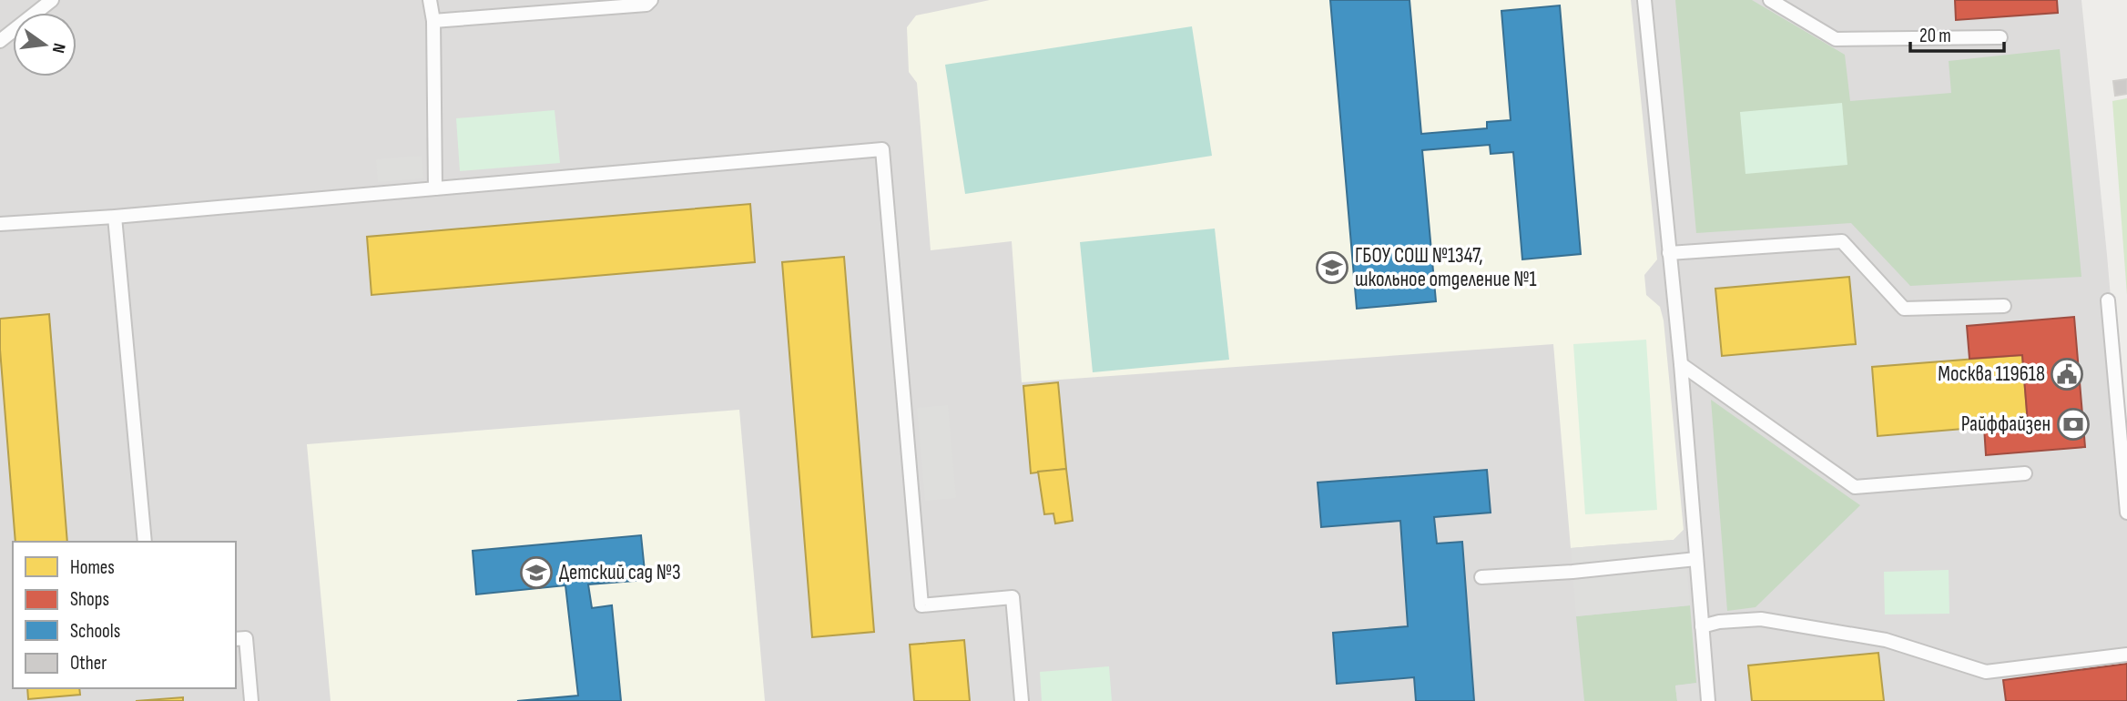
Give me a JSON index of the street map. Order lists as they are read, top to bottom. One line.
{"places":{"school or university":["ГБОУ СОШ №1347, школьное отделение №1","Детский сад №3"],"public building":["Москва 119618"],"bank":["Райффайзен"]},"legend":["Homes","Shops","Schools","Other"],"scale_bar":"20 m","north":"right"}
